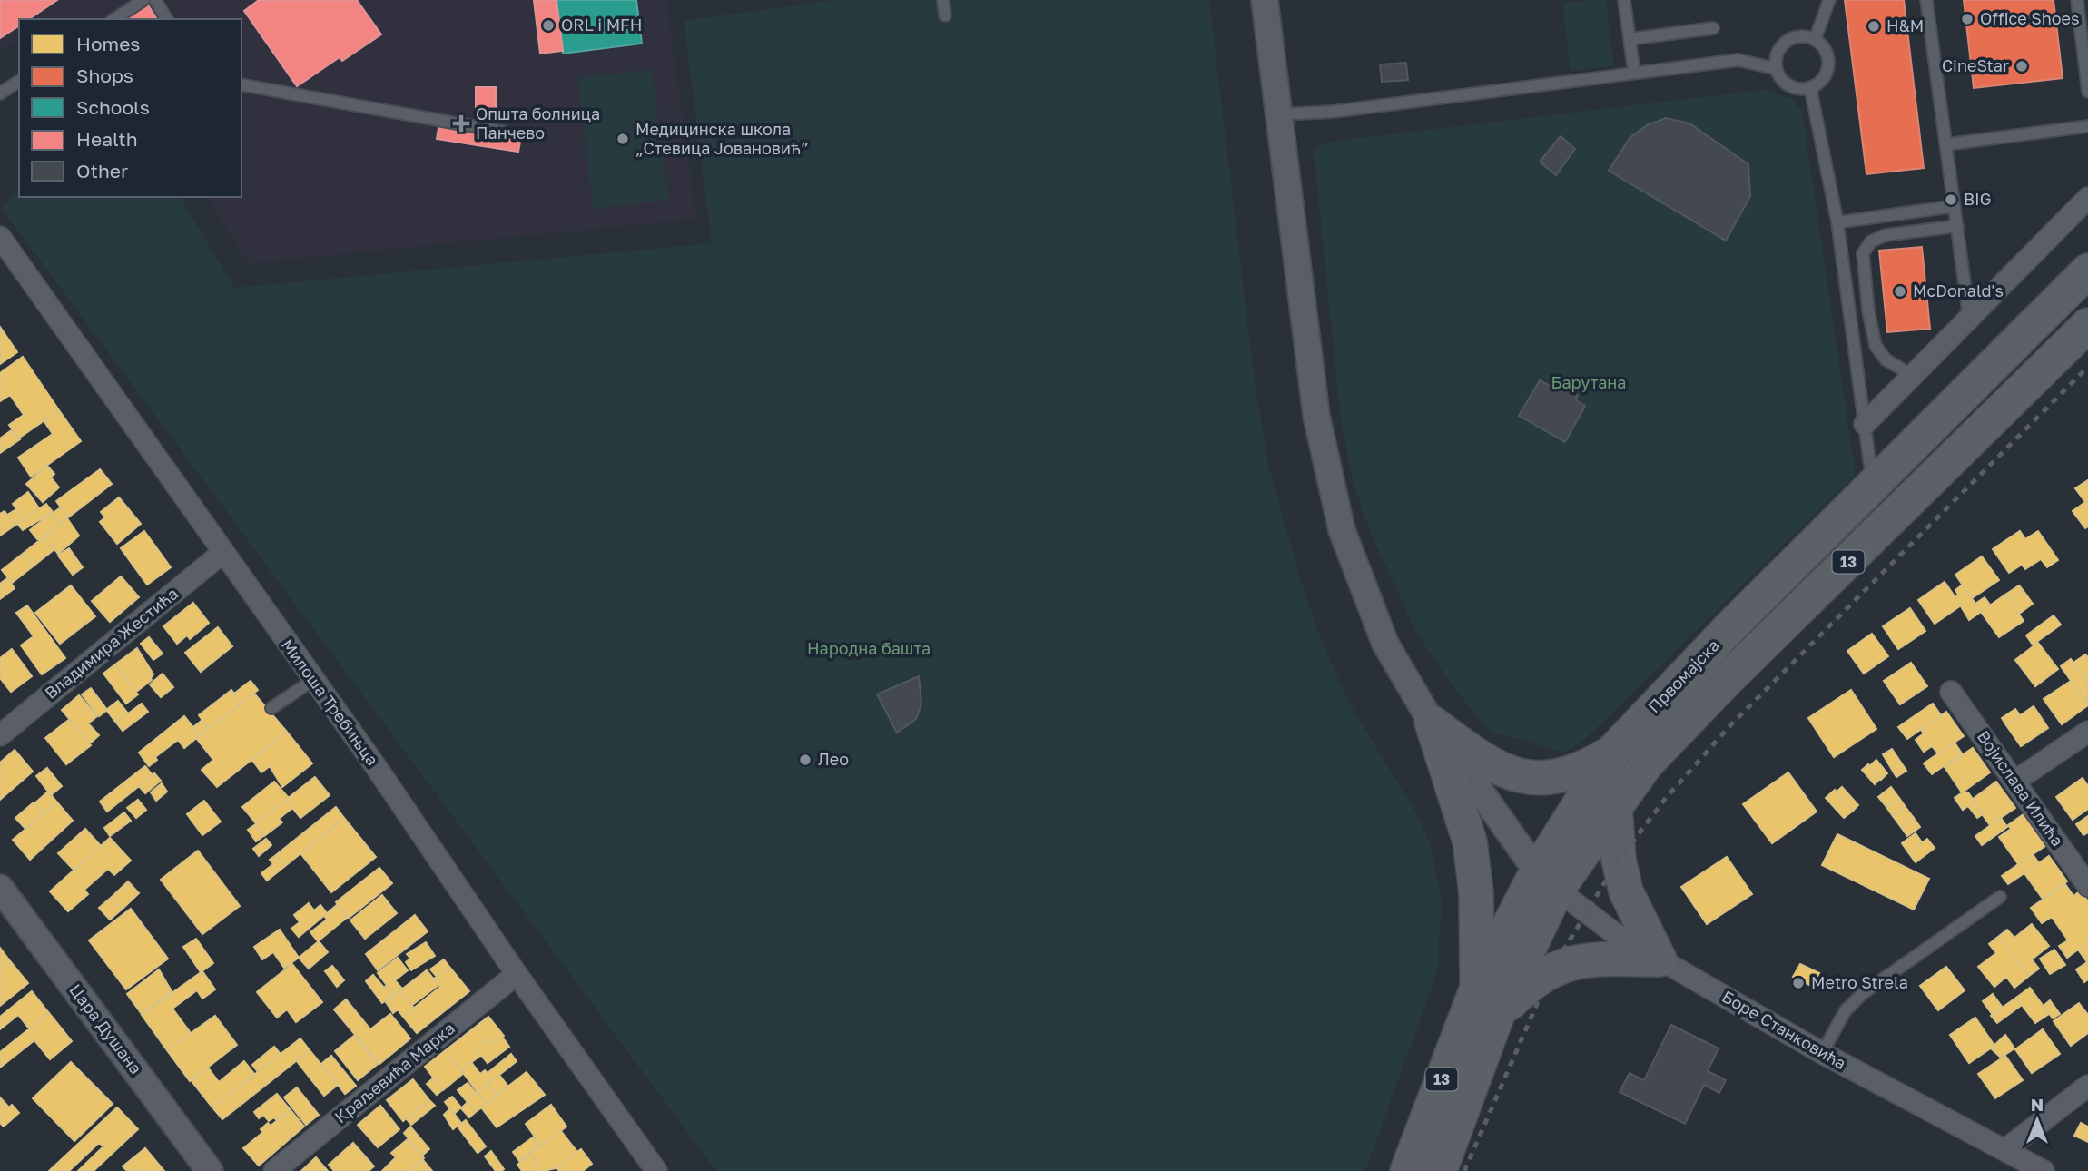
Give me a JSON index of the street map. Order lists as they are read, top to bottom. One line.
{"streets":{"main road":["13","Првомајска"],"street":["Владимира Жестића","Милоша Требињца","Војислава Илића","Цара Душана","Боре Станковића","Краљевића Марка"]},"crossings":[["Владимира Жестића","Милоша Требињца"],["Првомајска","Боре Станковића"],["Милоша Требињца","Краљевића Марка"]],"parks":["Барутана","Народна башта"],"places":{"other":["Office Shoes","ORL i MFH","H&M","CineStar","Медицинска школа „Стевица Јовановић”","BIG","McDonald's","Лео","Metro Strela"],"health":["Општа болница Панчево"]},"legend":["Homes","Shops","Schools","Health","Other"],"north":"top"}
